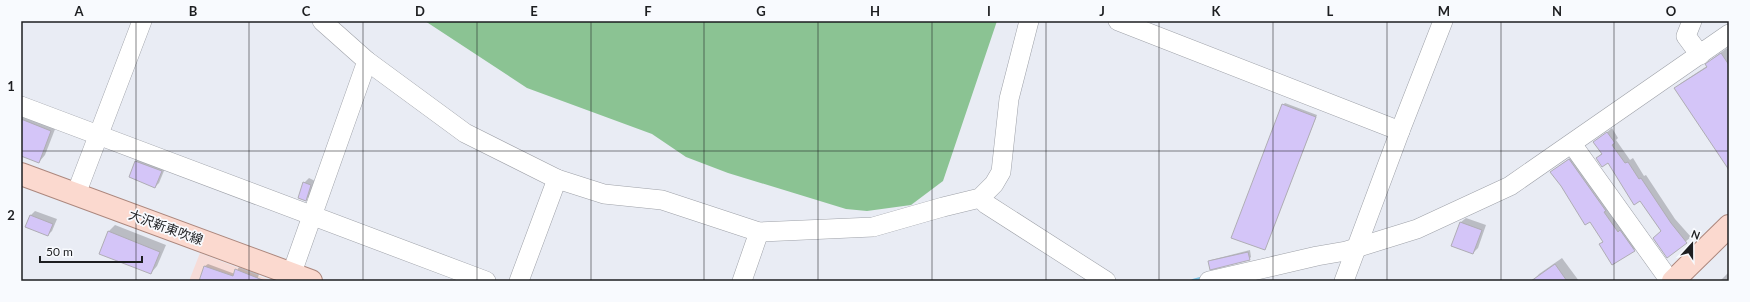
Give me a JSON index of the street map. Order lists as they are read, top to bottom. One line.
{"streets":{"main road":["大沢新東吹線"]},"scale_bar":"50 m","north":"top","grid":{"columns":["A","B","C","D","E","F","G","H","I","J","K","L","M","N","O"],"rows":["1","2"]}}
